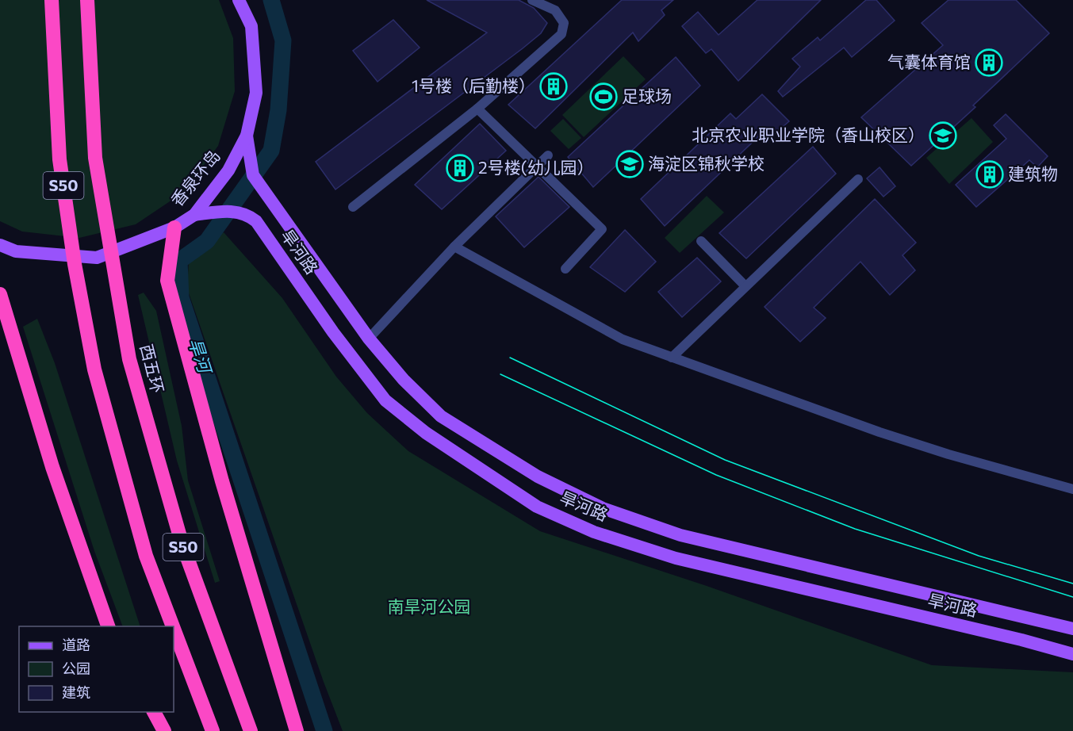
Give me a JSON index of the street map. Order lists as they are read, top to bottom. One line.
{"streets":{"highway":["S50","西五环"],"main road":["香泉环岛","旱河路"]},"crossings":[["香泉环岛","旱河路"]],"water":["旱河"],"parks":["南旱河公园"],"places":{"building":["气囊体育馆","1号楼（后勤楼）","2号楼(幼儿园）","建筑物"],"sports":["足球场"],"school or university":["北京农业职业学院（香山校区）","海淀区锦秋学校"]},"legend":["道路","公园","建筑"]}
